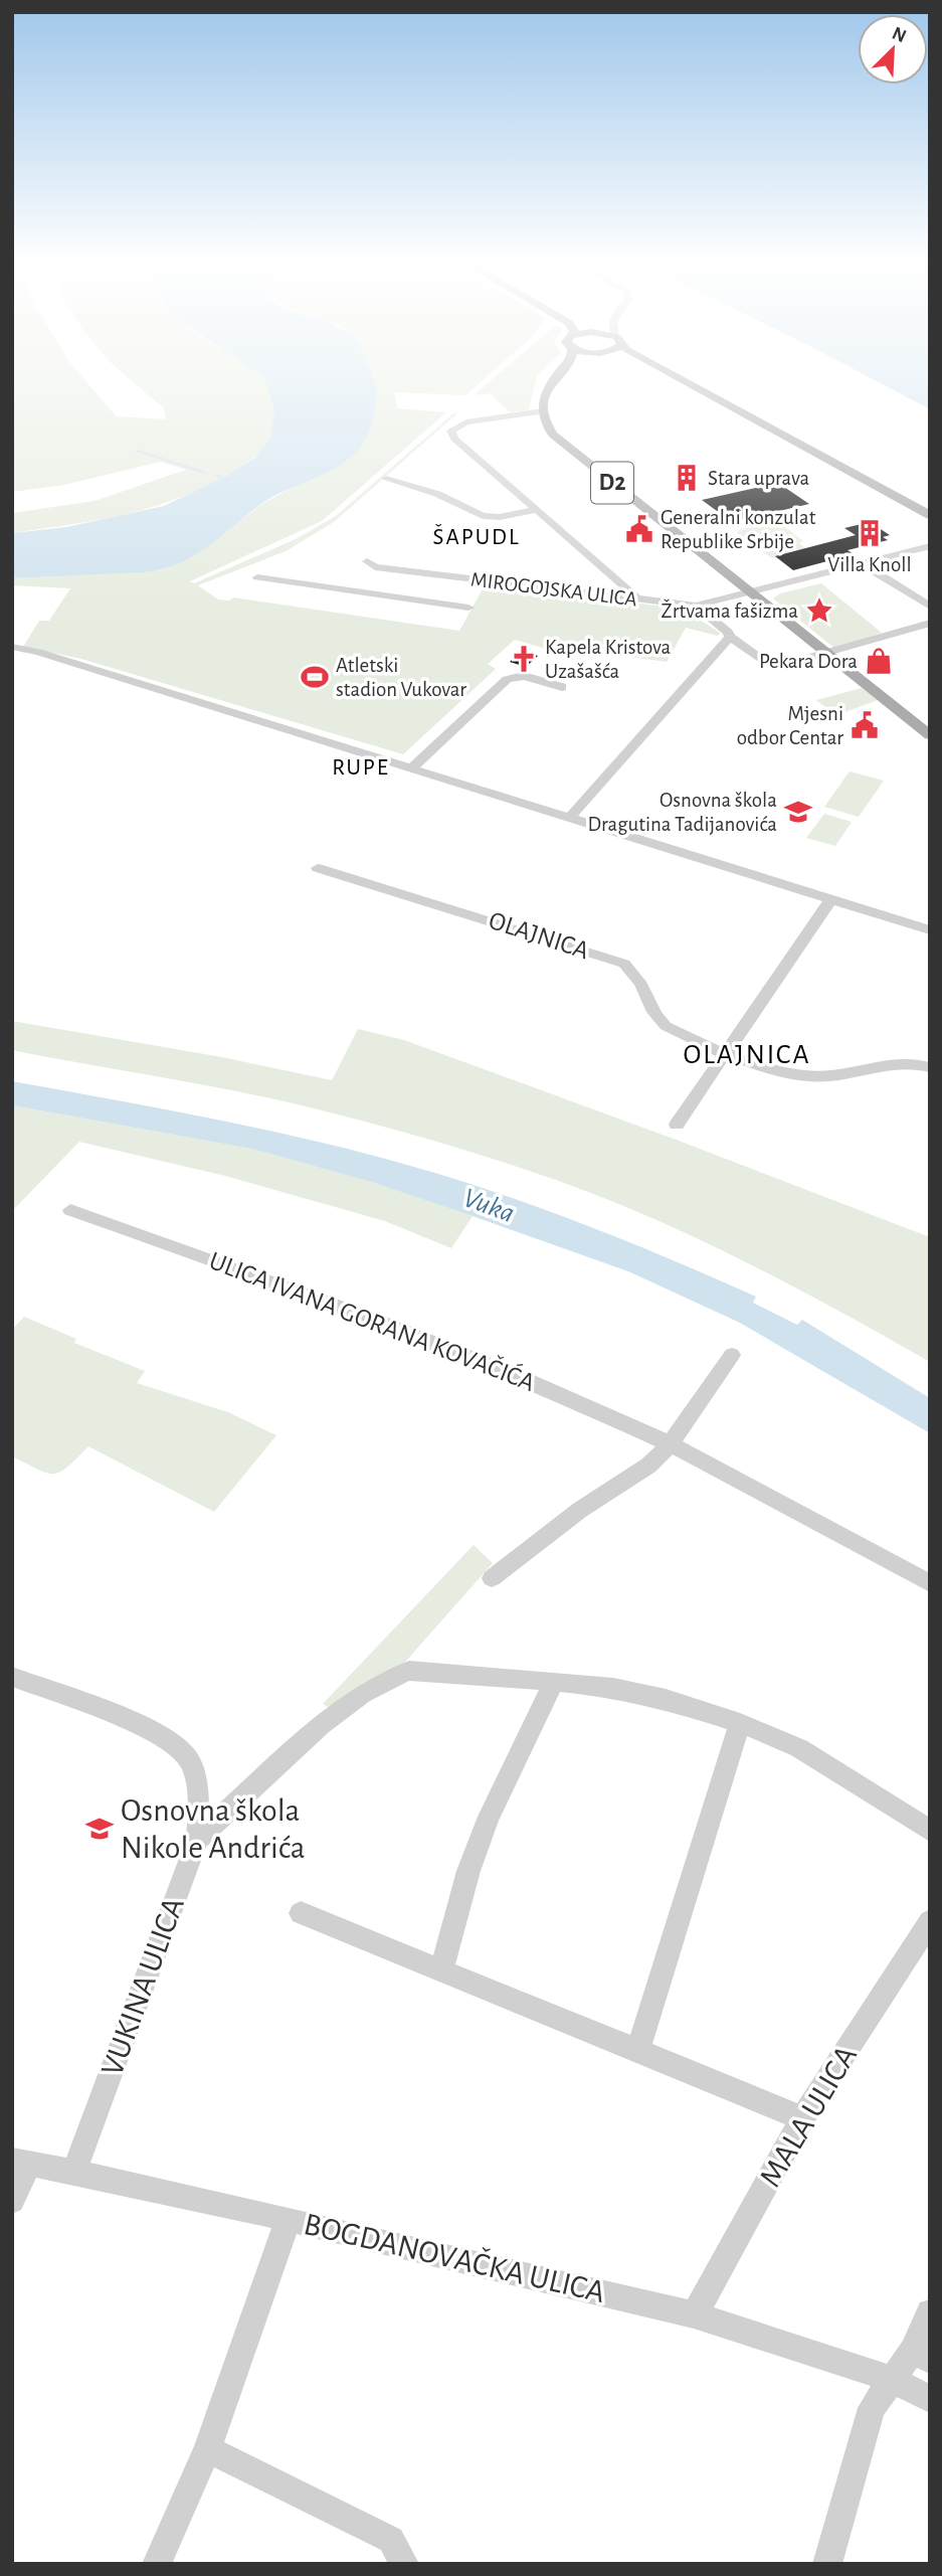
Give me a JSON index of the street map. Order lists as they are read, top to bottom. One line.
{"streets":{"main road":["D2"],"street":["MIROGOJSKA ULICA","OLAJNICA","ULICA IVANA GORANA KOVAČIĆA","VUKINA ULICA","MALA ULICA","BOGDANOVAČKA ULICA"]},"crossings":[["VUKINA ULICA","BOGDANOVAČKA ULICA"],["MALA ULICA","BOGDANOVAČKA ULICA"]],"districts":["ŠAPUDL","RUPE","OLAJNICA"],"water":["Vuka"],"places":{"building":["Stara uprava","Villa Knoll"],"public building":["Generalni konzulat Republike Srbije","Mjesni odbor Centar"],"place":["Žrtvama fašizma"],"church":["Kapela Kristova Uzašašća"],"shop":["Pekara Dora"],"sports":["Atletski stadion Vukovar"],"school or university":["Osnovna škola Dragutina Tadijanovića","Osnovna škola Nikole Andrića"]},"north":"top right"}
